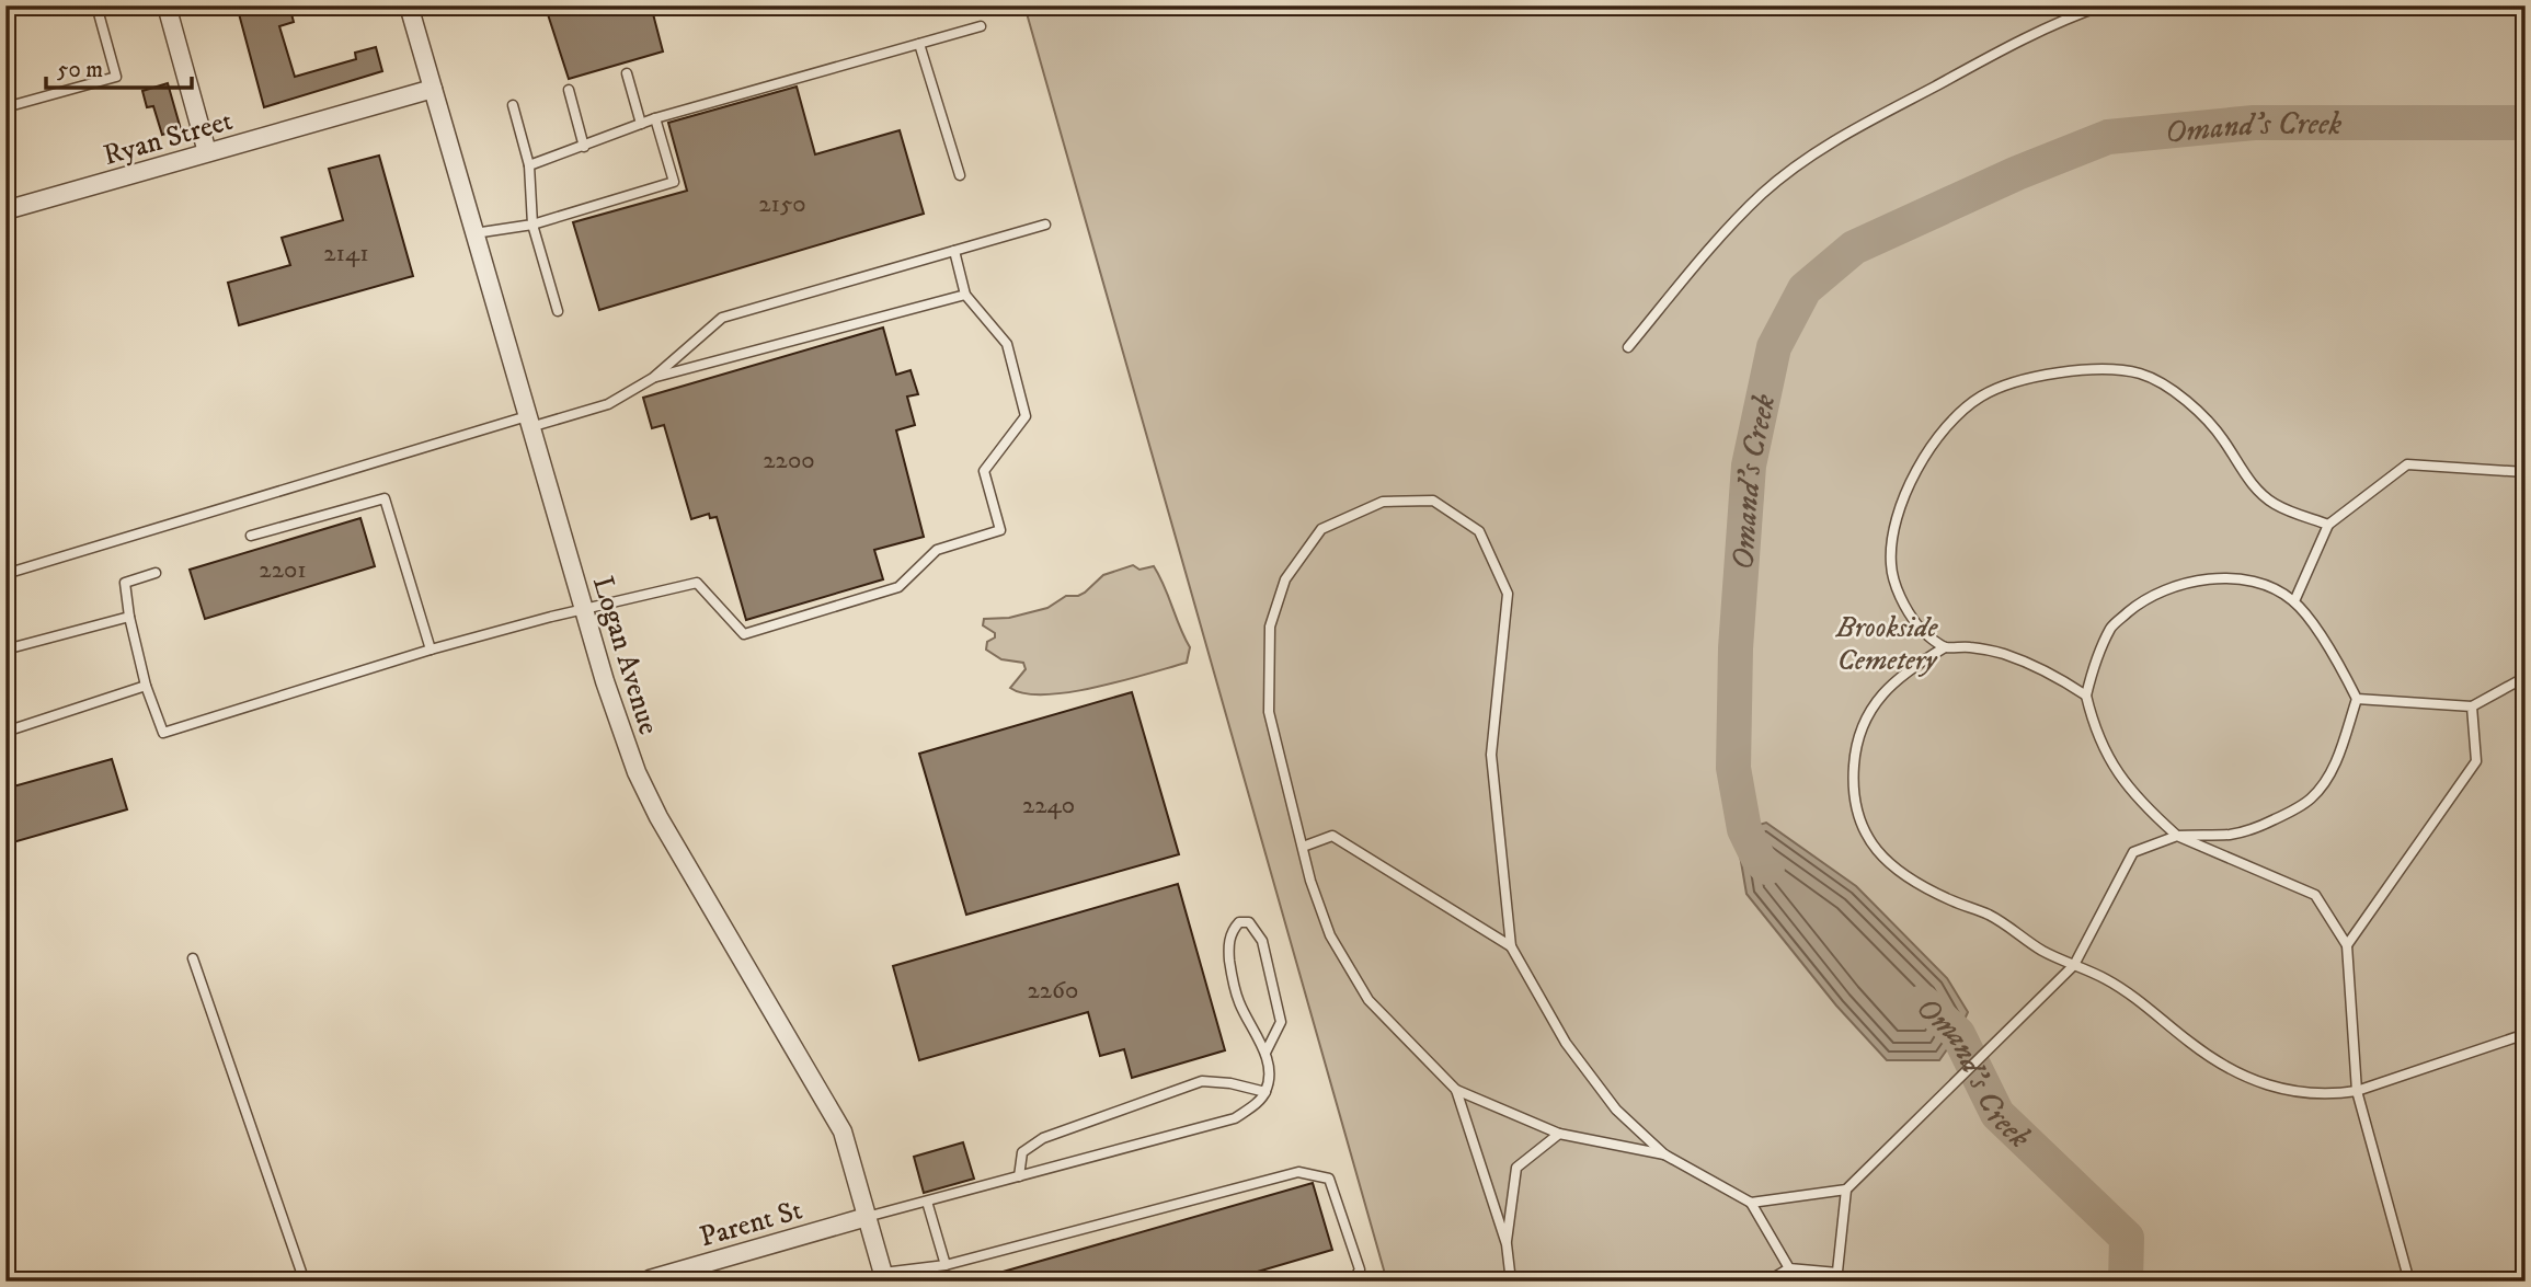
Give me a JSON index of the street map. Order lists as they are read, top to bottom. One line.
{"streets":{"street":["Ryan Street","Logan Avenue","Parent St"]},"crossings":[["Ryan Street","Logan Avenue"],["Logan Avenue","Parent St"]],"water":["Omand's Creek"],"parks":["Brookside Cemetery"],"house_numbers":["2150","2141","2200","2201","2240","2260"],"scale_bar":"50 m"}
